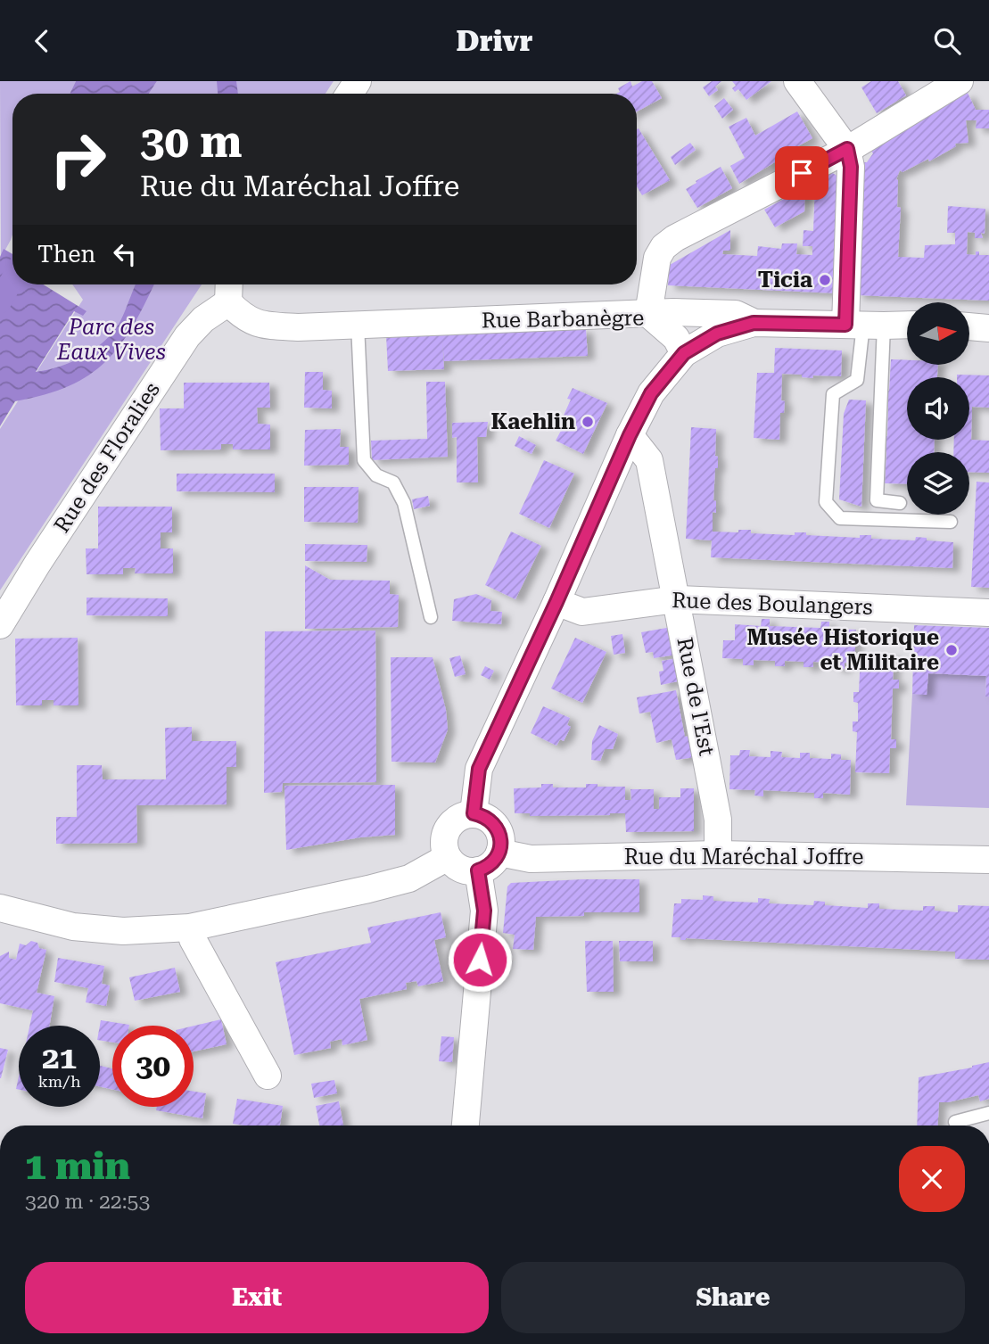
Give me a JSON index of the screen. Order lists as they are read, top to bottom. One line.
{"streets":{"street":["Rue Barbanègre","Rue des Floralies","Rue des Boulangers","Rue de l'Est","Rue du Maréchal Joffre"]},"crossings":[["Rue Barbanègre","Rue des Floralies"],["Rue des Boulangers","Rue de l'Est"],["Rue de l'Est","Rue du Maréchal Joffre"]],"parks":["Parc des Eaux Vives"],"places":["Ticia","Kaehlin","Musée Historique et Militaire"],"north":"right","page":{"header":"Drivr","turn":["30 m","Rue du Maréchal Joffre"],"then":"Then","speed":"21 km/h","limit":"30","heading":["1 min","320 m · 22:53"],"buttons":["Exit","Share"]}}
